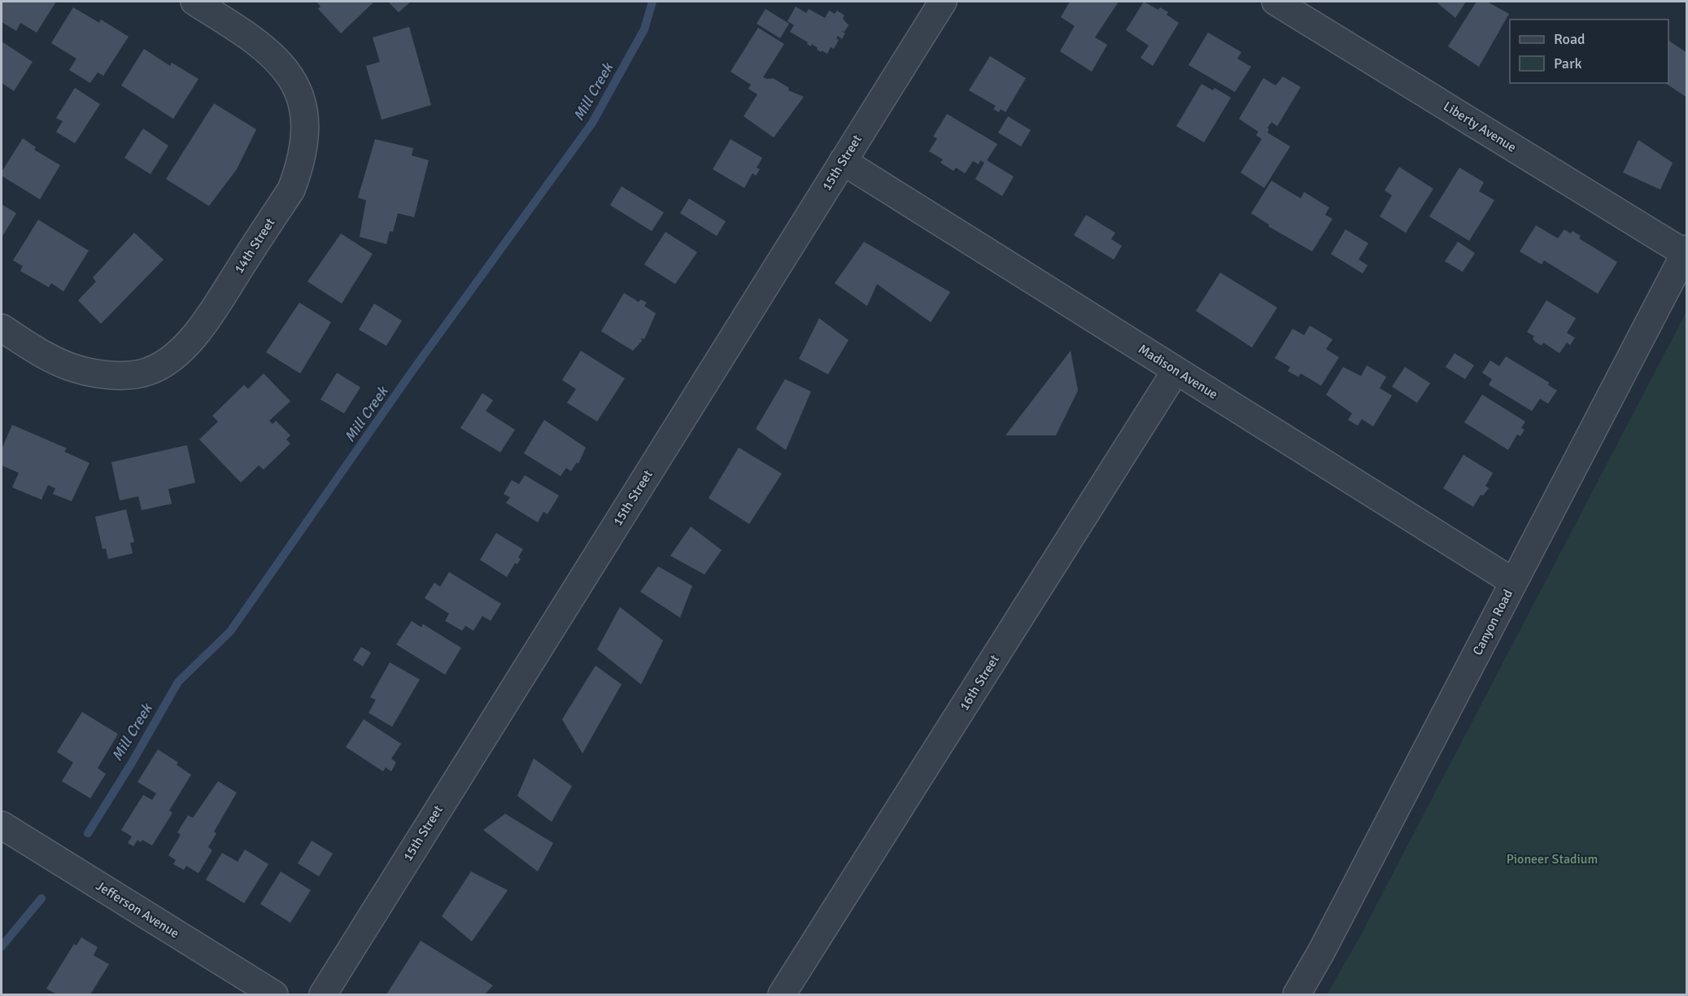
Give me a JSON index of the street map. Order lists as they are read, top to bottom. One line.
{"streets":{"street":["Liberty Avenue","15th Street","14th Street","Madison Avenue","Canyon Road","16th Street","Jefferson Avenue"]},"crossings":[["Liberty Avenue","Canyon Road"],["15th Street","Madison Avenue"],["Madison Avenue","Canyon Road"],["Madison Avenue","16th Street"]],"water":["Mill Creek"],"parks":["Pioneer Stadium"],"legend":["Road","Park"]}
